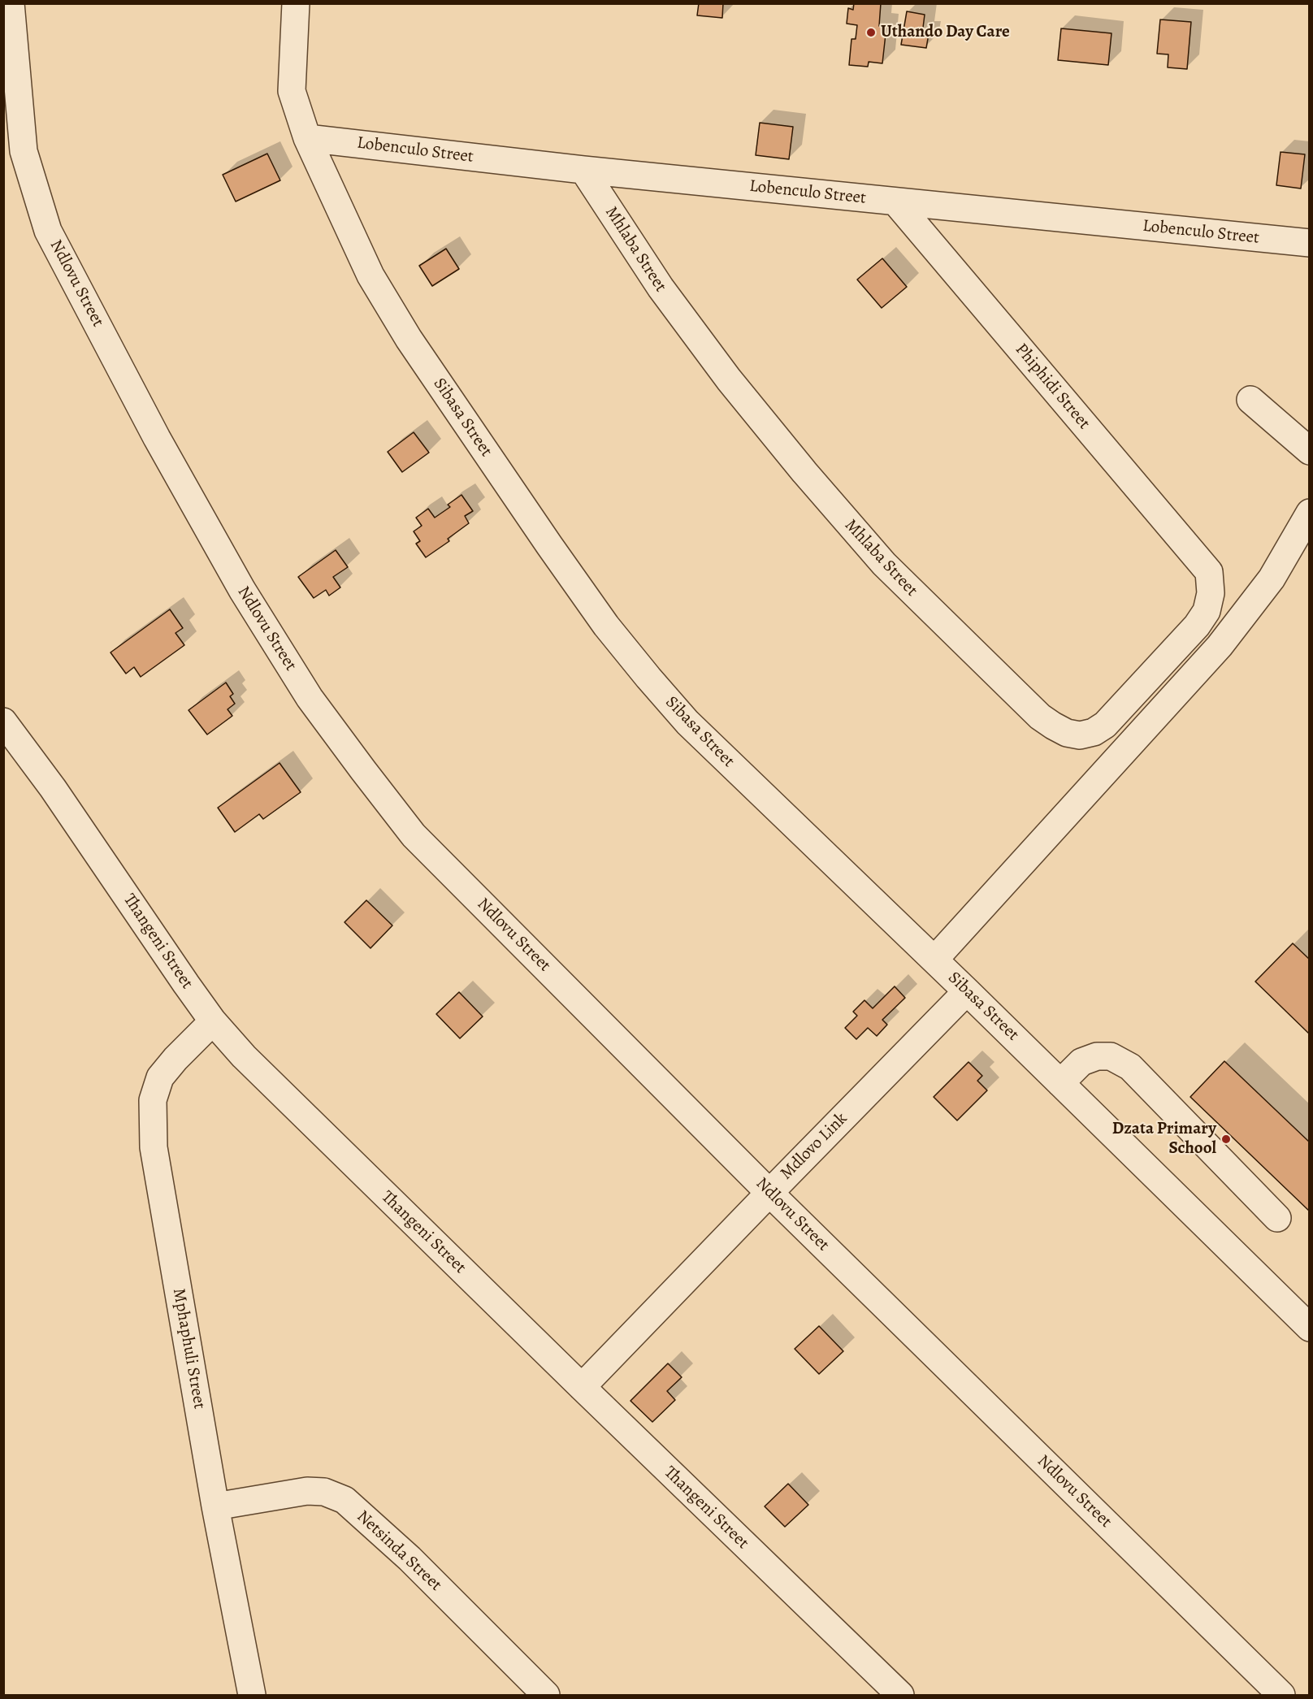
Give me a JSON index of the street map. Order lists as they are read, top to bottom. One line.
{"streets":{"street":["Lobenculo Street","Mhlaba Street","Ndlovu Street","Phiphidi Street","Sibasa Street","Thangeni Street","Mdlovo Link","Mphaphuli Street","Netsinda Street"]},"crossings":[["Lobenculo Street","Mhlaba Street"],["Lobenculo Street","Phiphidi Street"],["Lobenculo Street","Sibasa Street"],["Mhlaba Street","Phiphidi Street"],["Ndlovu Street","Mdlovo Link"],["Sibasa Street","Mdlovo Link"],["Thangeni Street","Mdlovo Link"],["Thangeni Street","Mphaphuli Street"],["Mphaphuli Street","Netsinda Street"]],"places":["Uthando Day Care","Dzata Primary School"]}
